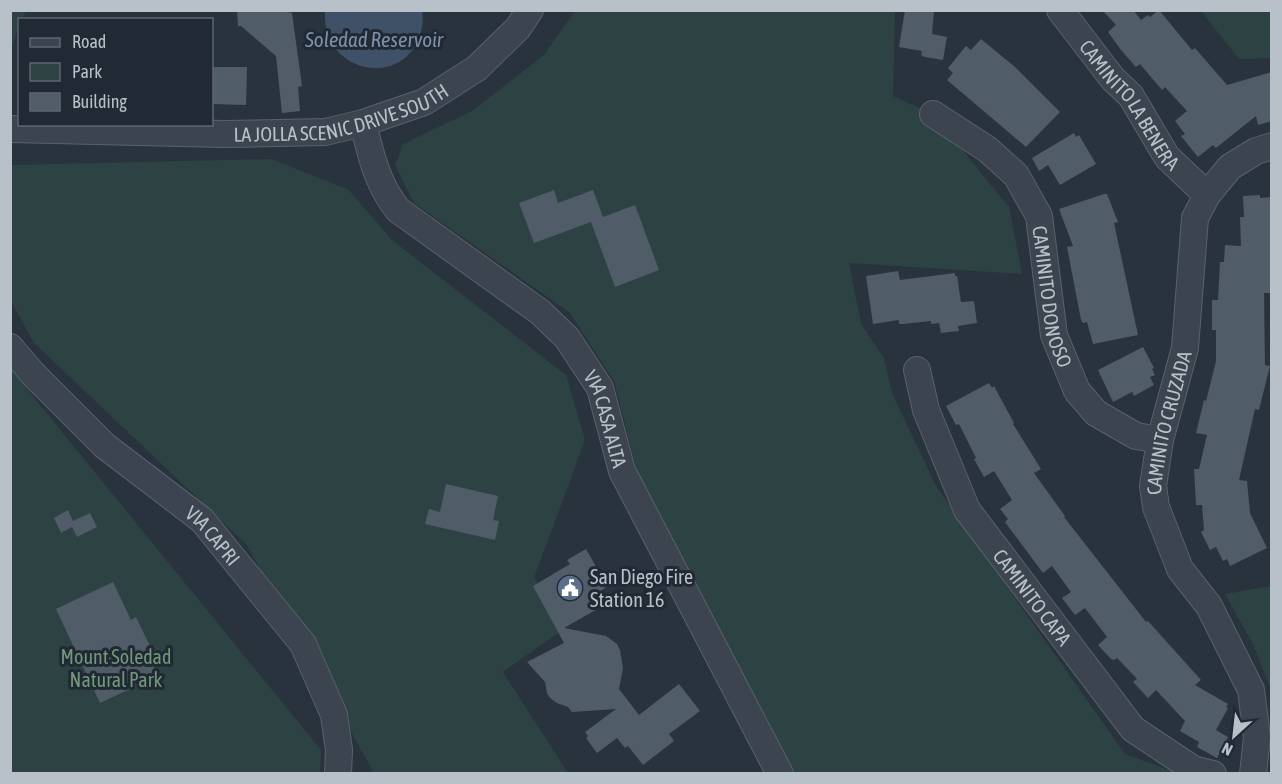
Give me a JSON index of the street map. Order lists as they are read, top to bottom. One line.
{"streets":{"street":["CAMINITO LA BENERA","LA JOLLA SCENIC DRIVE SOUTH","CAMINITO DONOSO","VIA CASA ALTA","CAMINITO CRUZADA","VIA CAPRI","CAMINITO CAPA"]},"crossings":[["CAMINITO LA BENERA","CAMINITO CRUZADA"],["LA JOLLA SCENIC DRIVE SOUTH","VIA CASA ALTA"],["CAMINITO DONOSO","CAMINITO CRUZADA"]],"water":["Soledad Reservoir"],"parks":["Mount Soledad Natural Park"],"places":{"public building":["San Diego Fire Station 16"]},"legend":["Road","Park","Building"],"north":"bottom left"}
